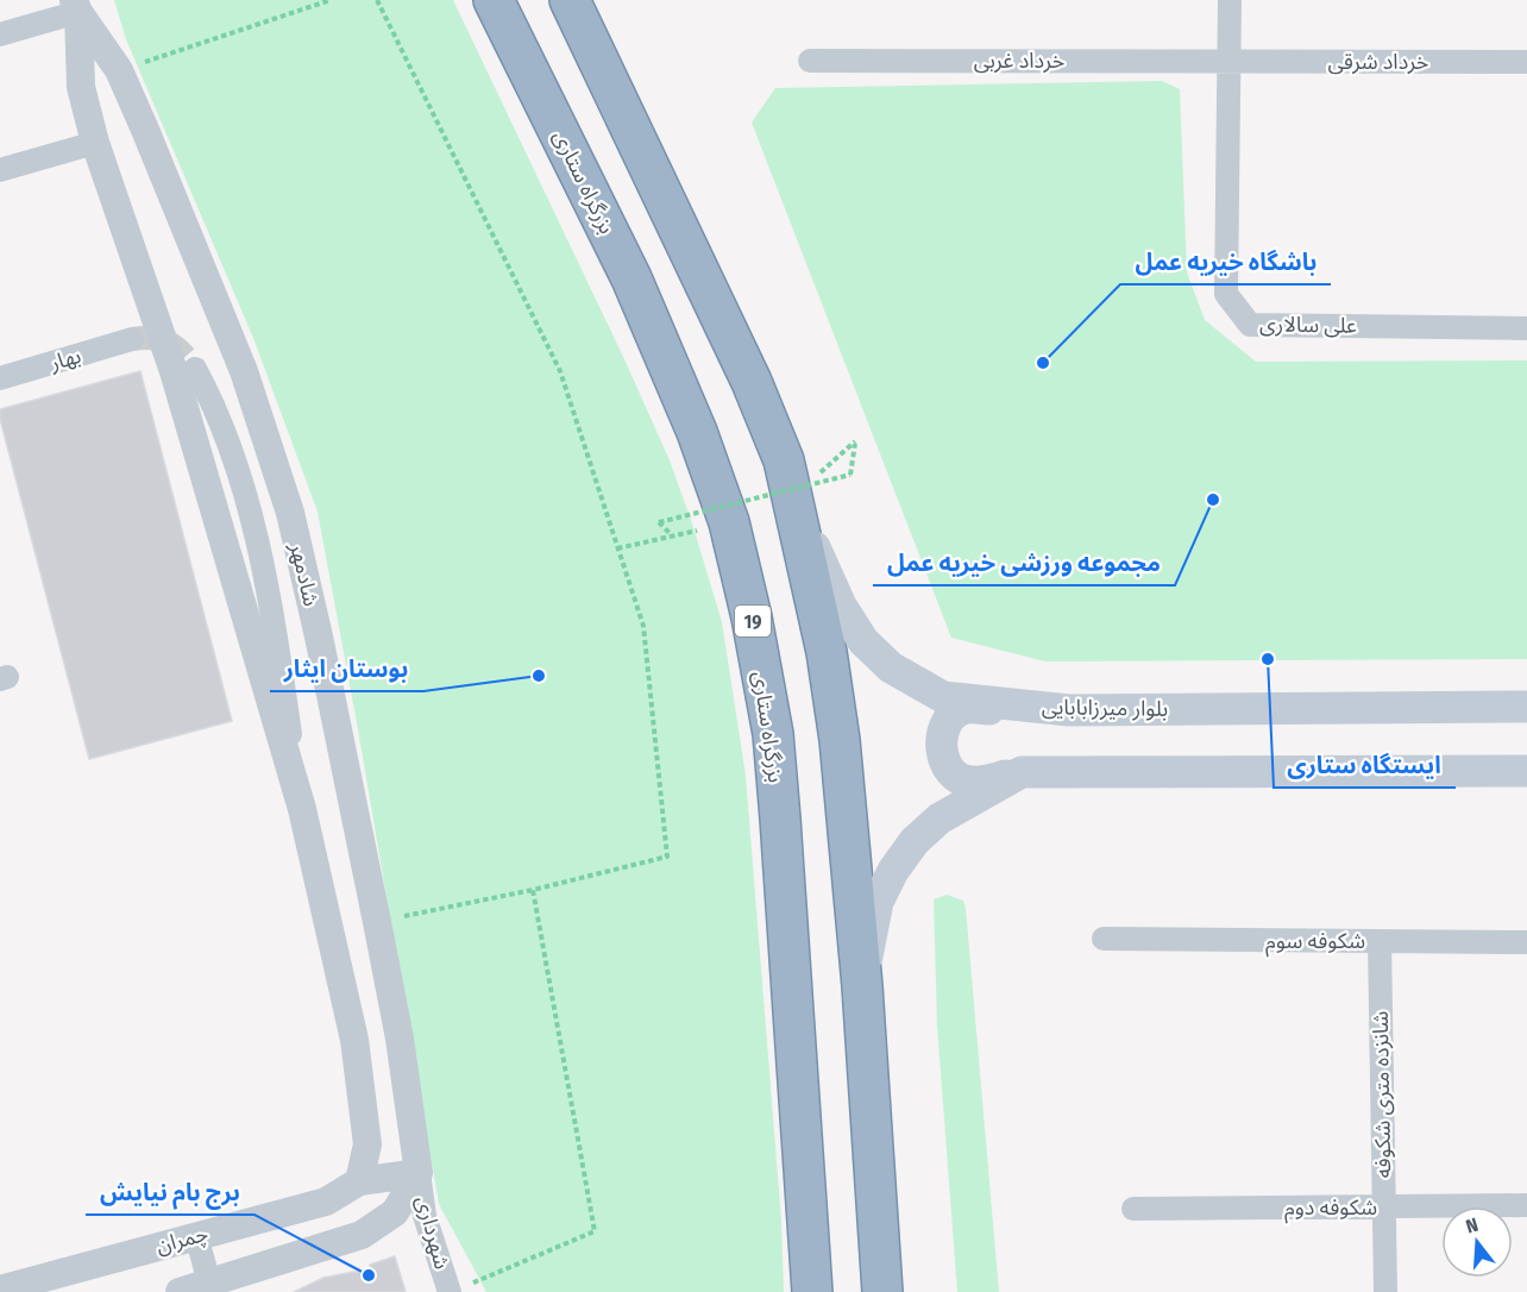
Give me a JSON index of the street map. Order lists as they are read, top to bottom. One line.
{"streets":{"highway":["بزرگراه ستاری","19"],"main road":["بلوار میرزابابایی"],"street":["خرداد غربی","خرداد شرقی","علی سالاری","بهار","شادمهر","شکوفه سوم","شانزده متری شکوفه","شکوفه دوم","شهرداری","چمران"]},"crossings":[["خرداد غربی","خرداد شرقی"],["خرداد غربی","علی سالاری"],["خرداد شرقی","علی سالاری"],["شادمهر","شهرداری"],["شکوفه سوم","شانزده متری شکوفه"],["شانزده متری شکوفه","شکوفه دوم"]],"places":["باشگاه خیریه عمل","مجموعه ورزشی خیریه عمل","ایستگاه ستاری","بوستان ایثار","برج بام نیایش"],"north":"top"}
